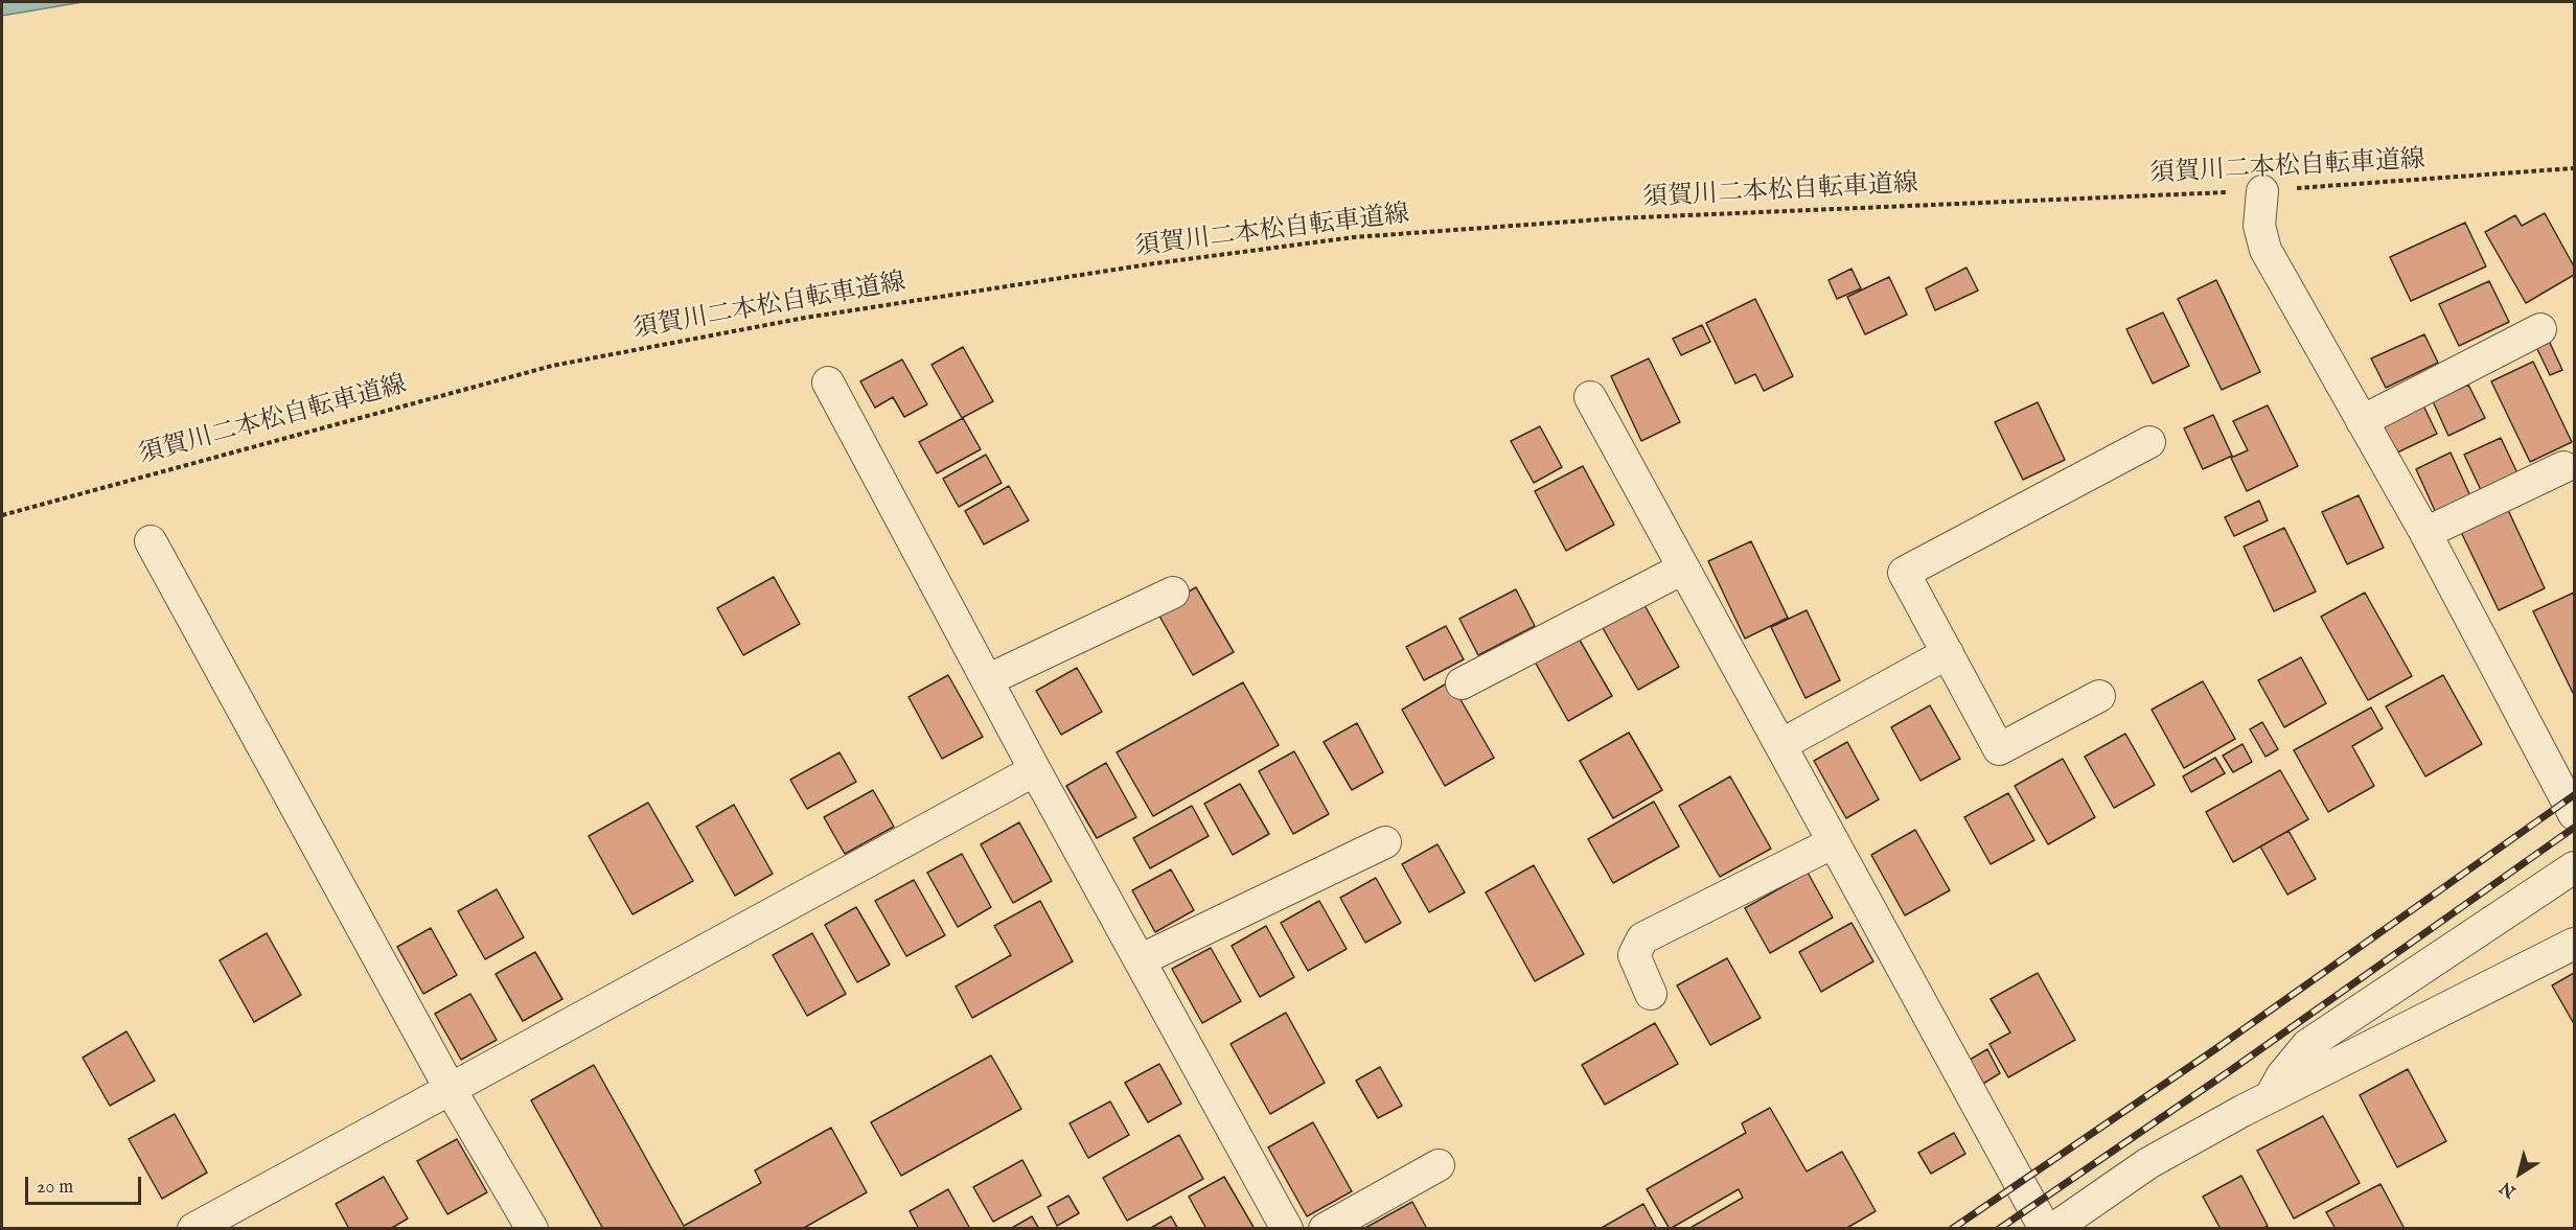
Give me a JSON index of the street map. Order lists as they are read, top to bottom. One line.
{"streets":{"path":["須賀川二本松自転車道線"]},"scale_bar":"20 m","north":"bottom left"}
